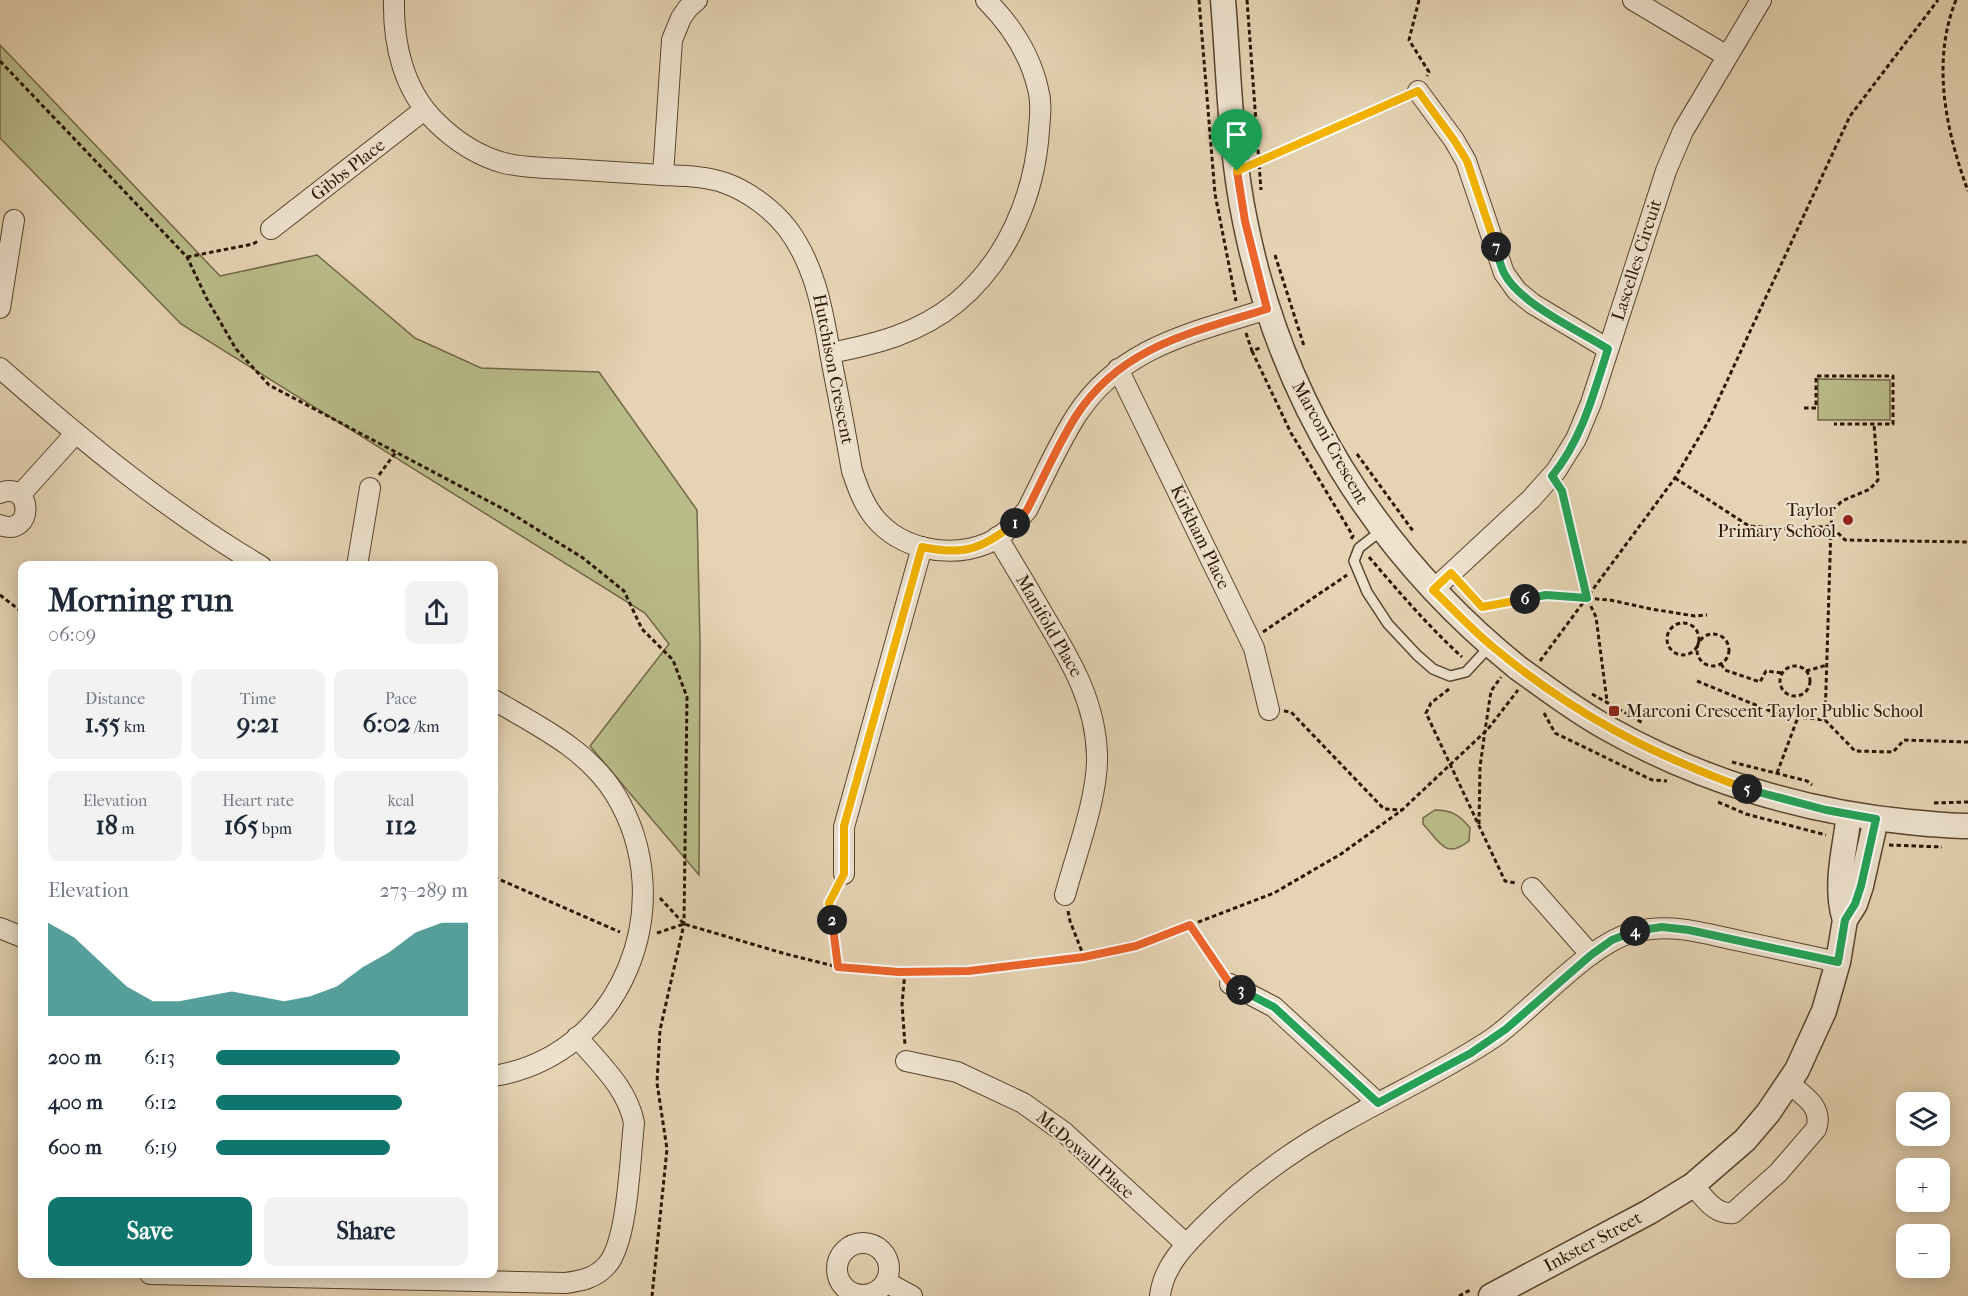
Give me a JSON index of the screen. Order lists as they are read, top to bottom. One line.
{"streets":{"street":["Gibbs Place","Lascelles Circuit","Hutchison Crescent","Marconi Crescent","Kirkham Place","Manifold Place","McDowall Place","Inkster Street"]},"crossings":[["Gibbs Place","Hutchison Crescent"],["Lascelles Circuit","Marconi Crescent"],["Hutchison Crescent","Marconi Crescent"],["Hutchison Crescent","Kirkham Place"],["Hutchison Crescent","Manifold Place"],["Marconi Crescent","Inkster Street"]],"places":{"other":["Taylor Primary School"],"transit":["Marconi Crescent Taylor Public School"]},"page":{"pins":["7","1","6","5","2","4","3"],"heading":["Morning run","06:09"],"stats":[["Distance","1.55 km"],["Time","9:21"],["Pace","6:02 /km"],["Elevation","18 m"],["Heart rate","165 bpm"],["kcal","112"]],"chart":["Elevation","273–289 m"],"list":[{"name":"200 m","note":"6:13"},{"name":"400 m","note":"6:12"},{"name":"600 m","note":"6:19"}],"map_buttons":["+","−"],"buttons":["Save","Share"]}}
